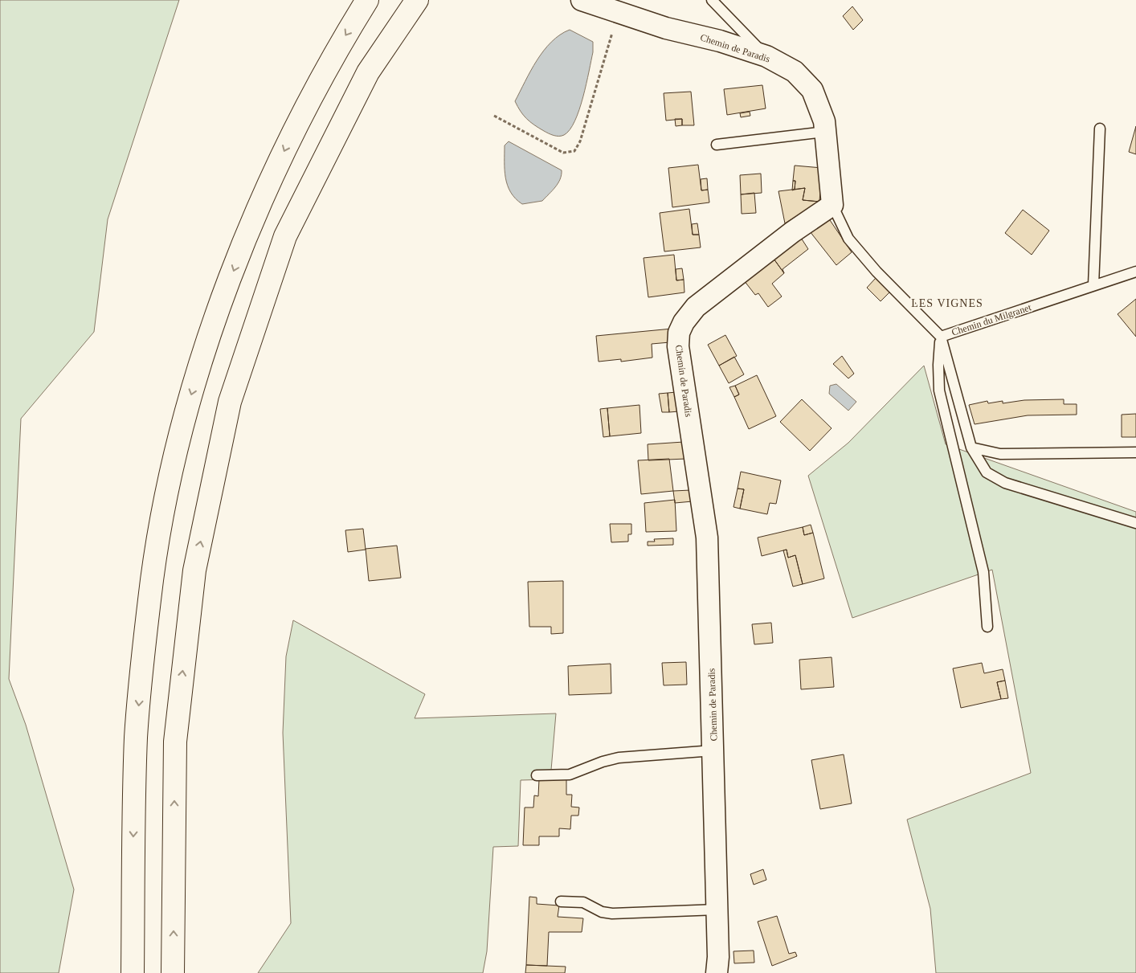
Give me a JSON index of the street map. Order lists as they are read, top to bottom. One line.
{"streets":{"street":["Chemin de Paradis"],"lane":["Chemin du Milgranet"]},"crossings":[["Chemin de Paradis","Chemin du Milgranet"]],"districts":["LES VIGNES"]}
